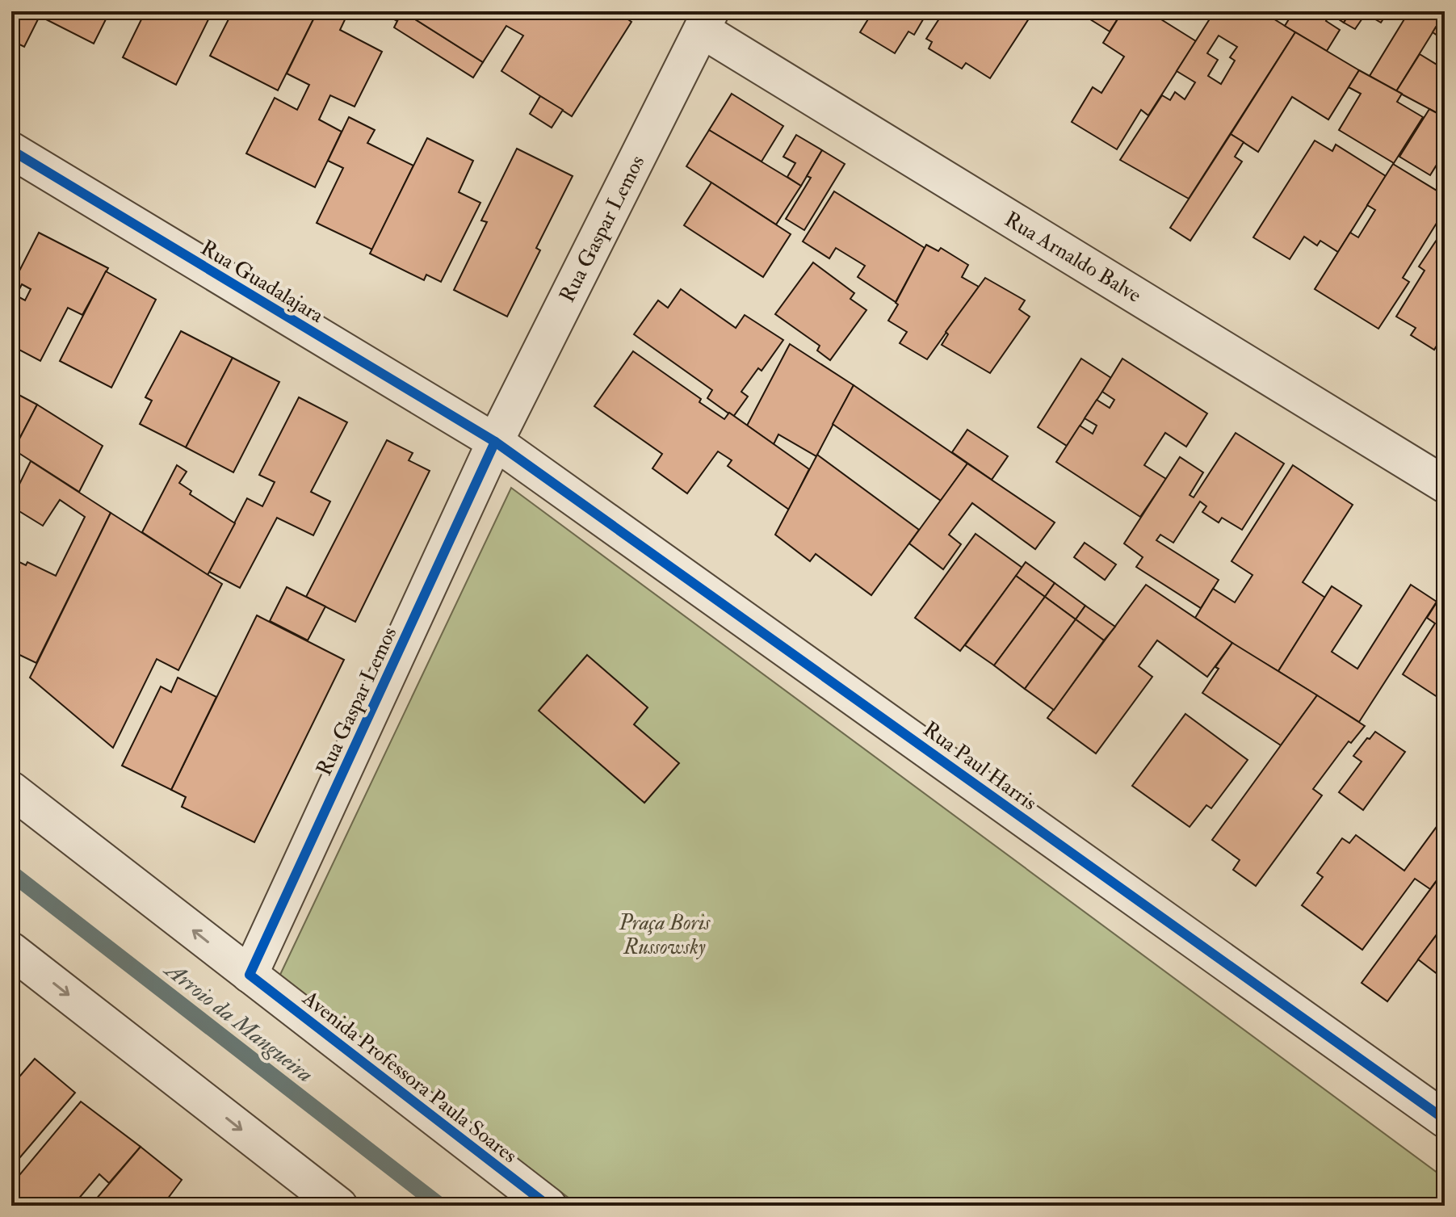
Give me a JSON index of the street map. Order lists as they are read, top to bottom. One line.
{"streets":{"street":["Rua Gaspar Lemos","Rua Arnaldo Balve","Rua Guadalajara","Rua Paul Harris","Avenida Professora Paula Soares"]},"crossings":[["Rua Gaspar Lemos","Rua Arnaldo Balve"],["Rua Gaspar Lemos","Rua Guadalajara"],["Rua Gaspar Lemos","Rua Paul Harris"],["Rua Gaspar Lemos","Avenida Professora Paula Soares"],["Rua Guadalajara","Rua Paul Harris"]],"water":["Arroio da Mangueira"],"parks":["Praça Boris Russowsky"]}
